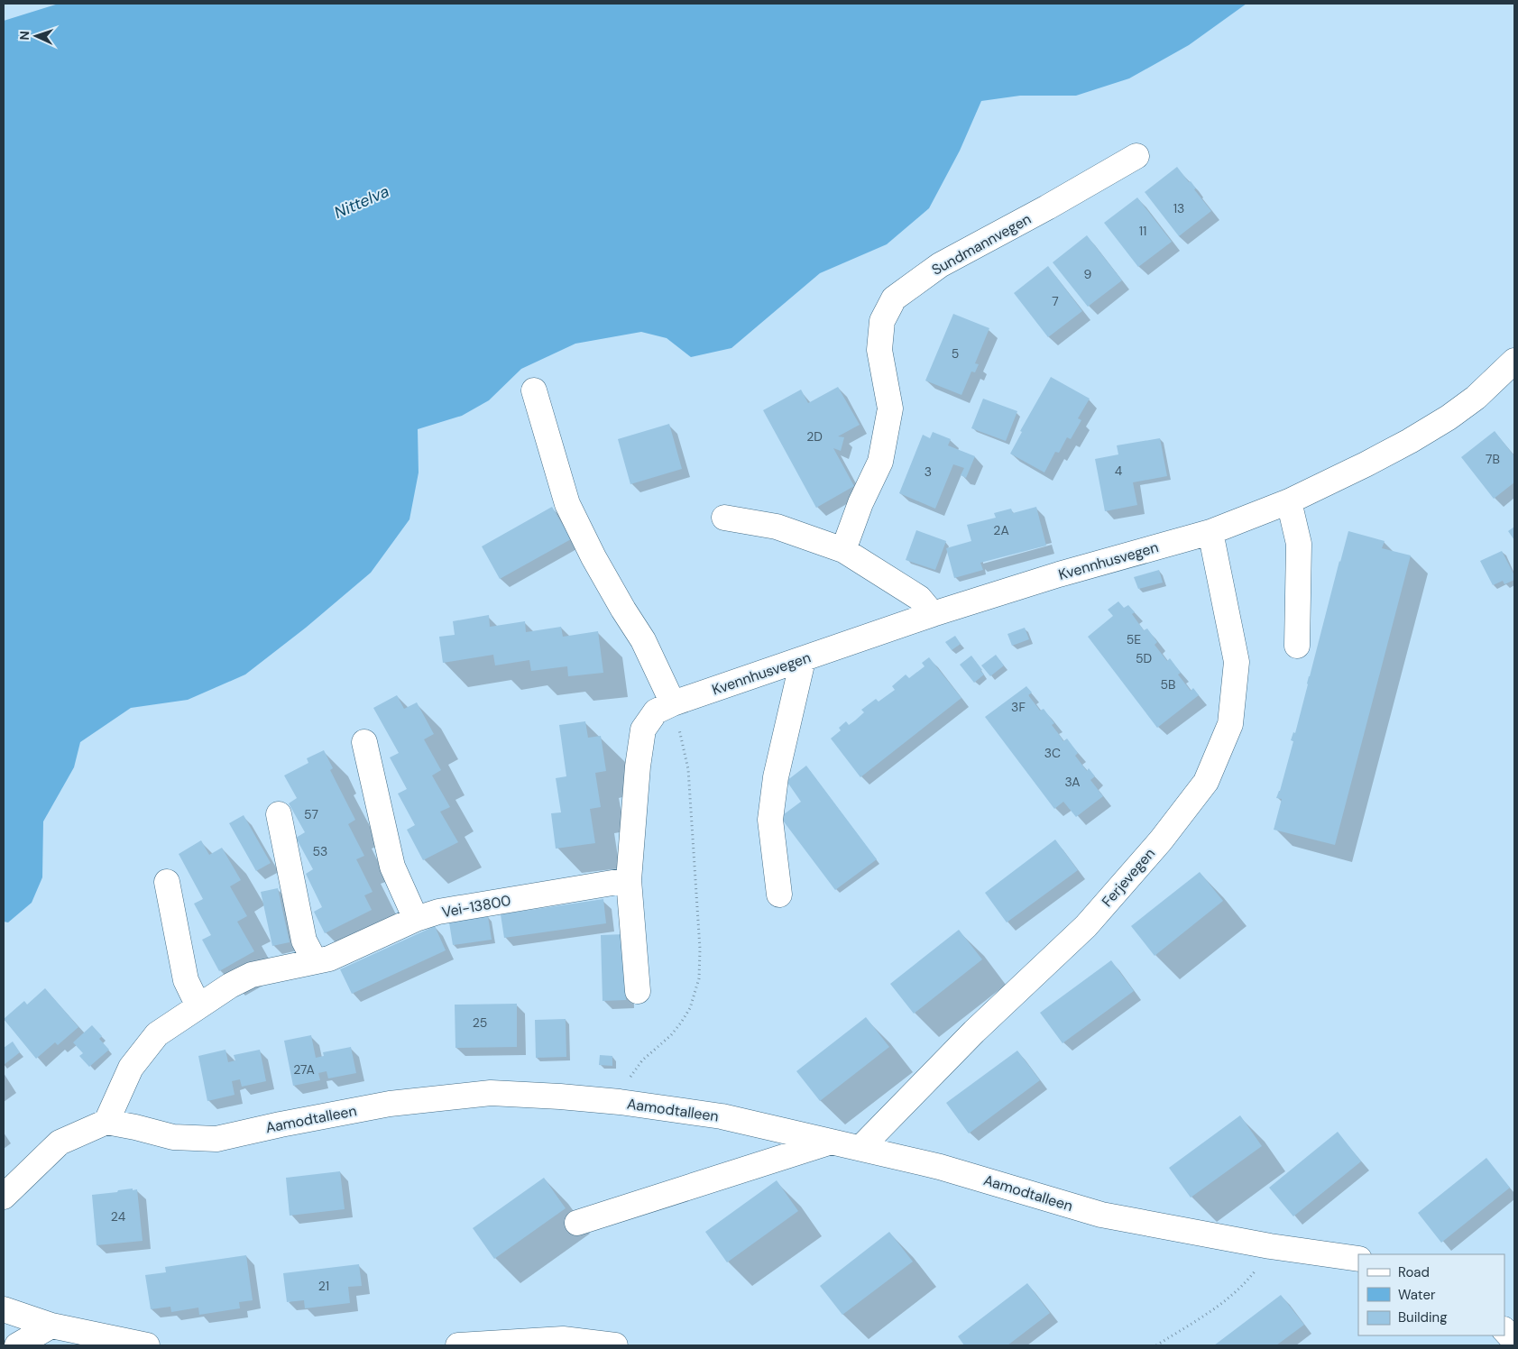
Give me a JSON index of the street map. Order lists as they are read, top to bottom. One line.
{"streets":{"street":["Sundmannvegen","Kvennhusvegen","Ferjevegen","Vei-13800","Aamodtalleen"]},"crossings":[["Kvennhusvegen","Ferjevegen"],["Ferjevegen","Aamodtalleen"],["Vei-13800","Aamodtalleen"]],"water":["Nittelva"],"house_numbers":["13","11","9","7","5","2D","7B","4","3","2A","5E","5D","5B","3F","3C","3A","57","53","25","27A","24","21"],"legend":["Road","Water","Building"],"north":"left"}
